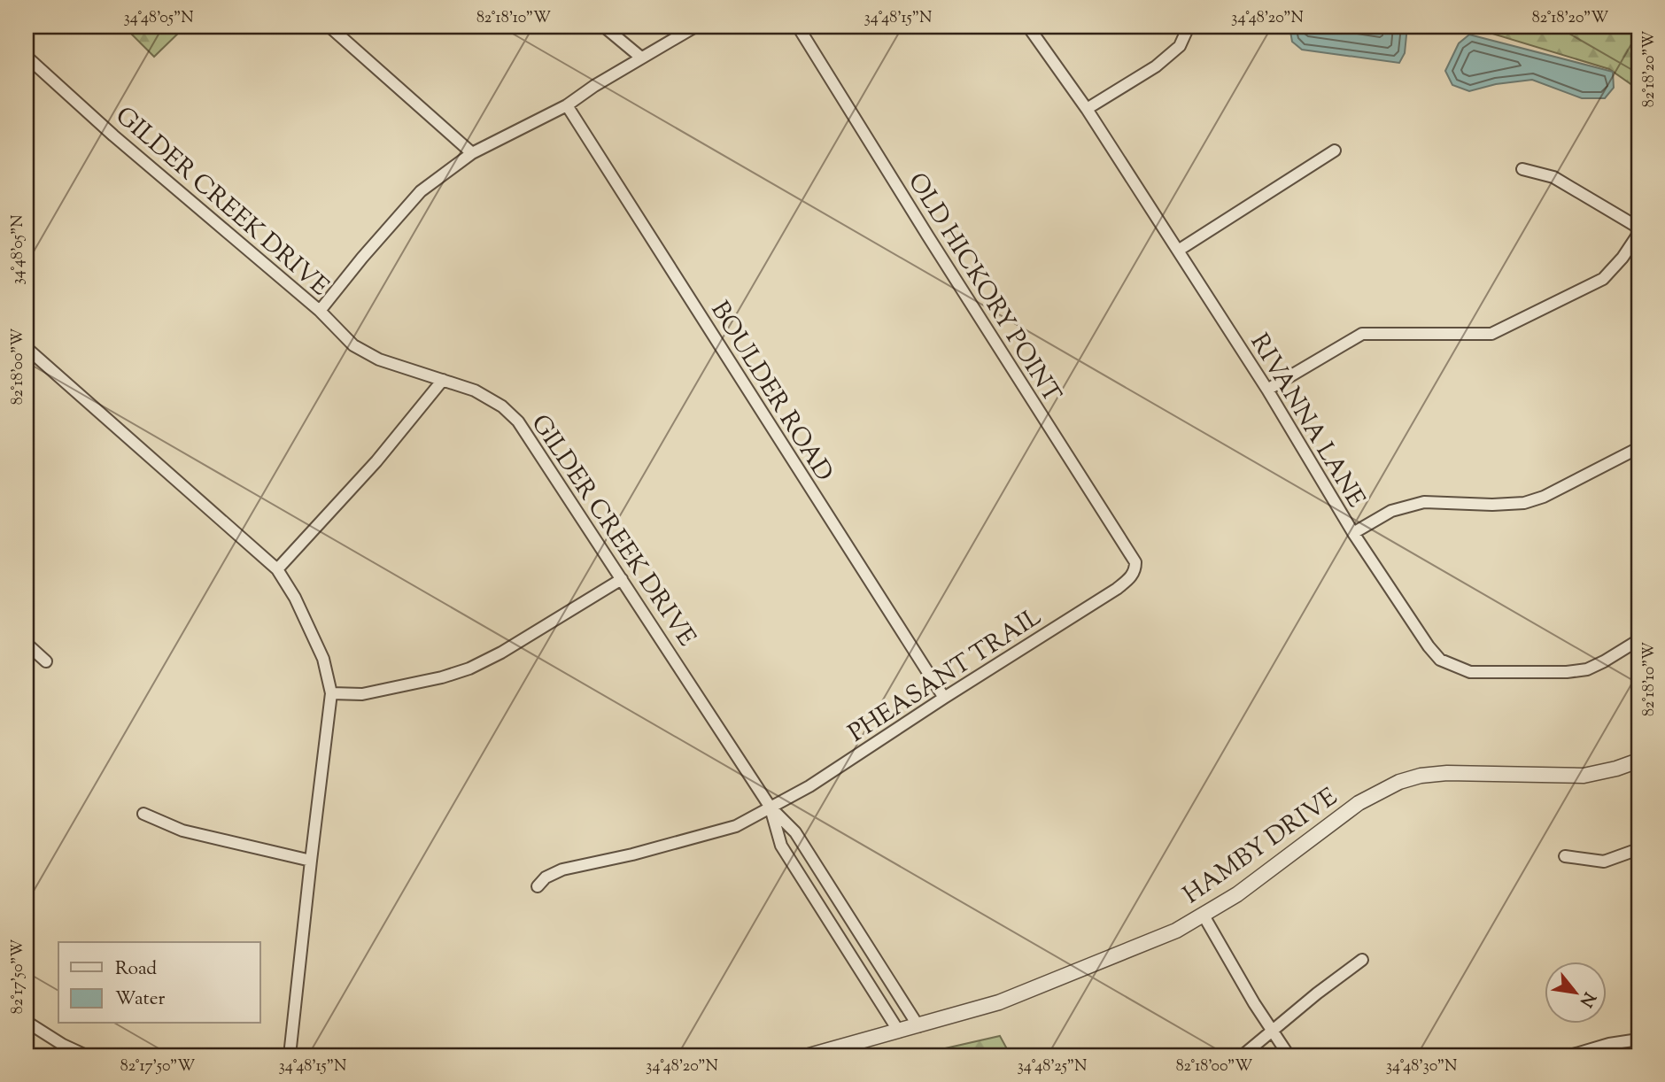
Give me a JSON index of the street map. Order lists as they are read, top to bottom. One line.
{"streets":{"street":["GILDER CREEK DRIVE","OLD HICKORY POINT","BOULDER ROAD","RIVANNA LANE","PHEASANT TRAIL","HAMBY DRIVE"]},"crossings":[["GILDER CREEK DRIVE","PHEASANT TRAIL"],["GILDER CREEK DRIVE","HAMBY DRIVE"],["OLD HICKORY POINT","PHEASANT TRAIL"],["BOULDER ROAD","PHEASANT TRAIL"]],"legend":["Road","Water"],"north":"bottom right","coordinates":["34°48'05\"N","82°18'10\"W","34°48'15\"N","34°48'20\"N","82°18'20\"W","82°18'00\"W","82°17'50\"W","34°48'25\"N","34°48'30\"N"]}
